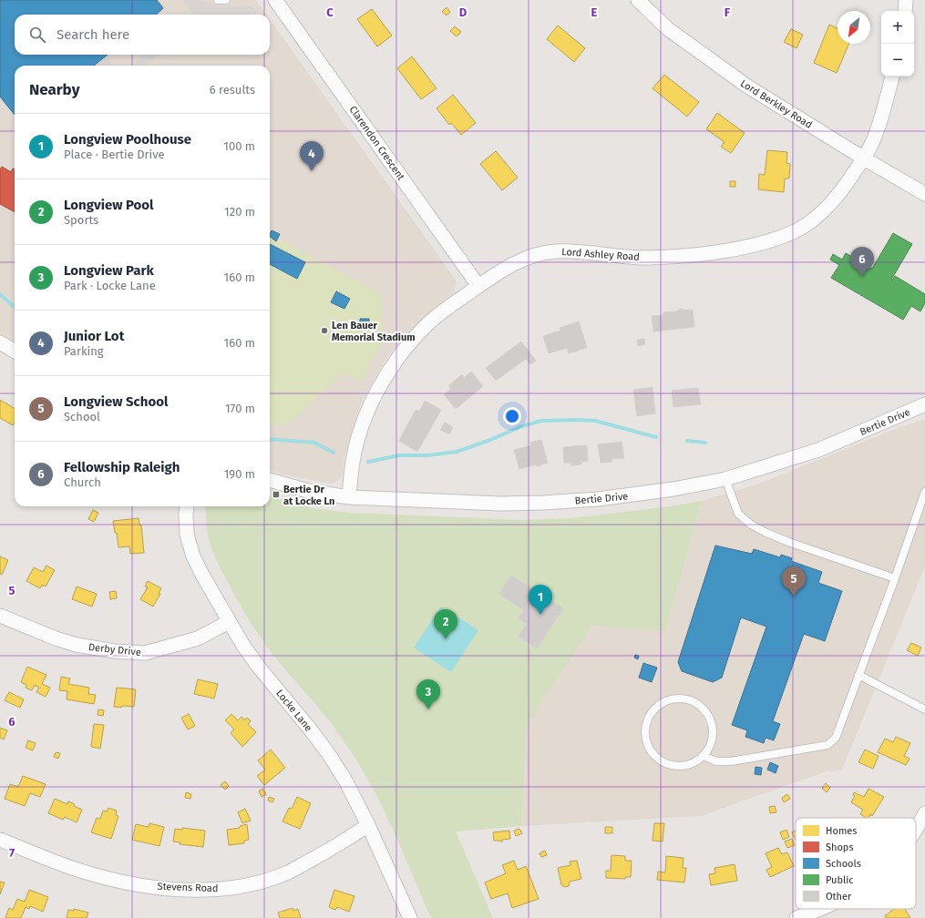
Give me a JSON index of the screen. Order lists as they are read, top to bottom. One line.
{"streets":{"street":["Lord Berkley Road","Clarendon Crescent","Lord Ashley Road","Bertie Drive","Derby Drive","Locke Lane","Stevens Road"]},"crossings":[["Lord Berkley Road","Lord Ashley Road"],["Clarendon Crescent","Lord Ashley Road"],["Lord Ashley Road","Bertie Drive"],["Derby Drive","Locke Lane"],["Locke Lane","Stevens Road"]],"places":{"other":["Len Bauer Memorial Stadium"],"transit":["Bertie Dr at Locke Ln"]},"legend":["Homes","Shops","Schools","Public","Other"],"north":"bottom left","page":{"map_buttons":["+","−"],"search":"Search here","heading":["Nearby","6 results"],"list":[{"mark":"1","name":"Longview Poolhouse","note":"Place · Bertie Drive","value":"100 m"},{"mark":"2","name":"Longview Pool","note":"Sports","value":"120 m"},{"mark":"3","name":"Longview Park","note":"Park · Locke Lane","value":"160 m"},{"mark":"4","name":"Junior Lot","note":"Parking","value":"160 m"},{"mark":"5","name":"Longview School","note":"School","value":"170 m"},{"mark":"6","name":"Fellowship Raleigh","note":"Church","value":"190 m"}],"pins":["4","6","5","1","2","3"]},"grid":{"columns":["C","D","E","F"],"rows":["5","6","7"]}}
